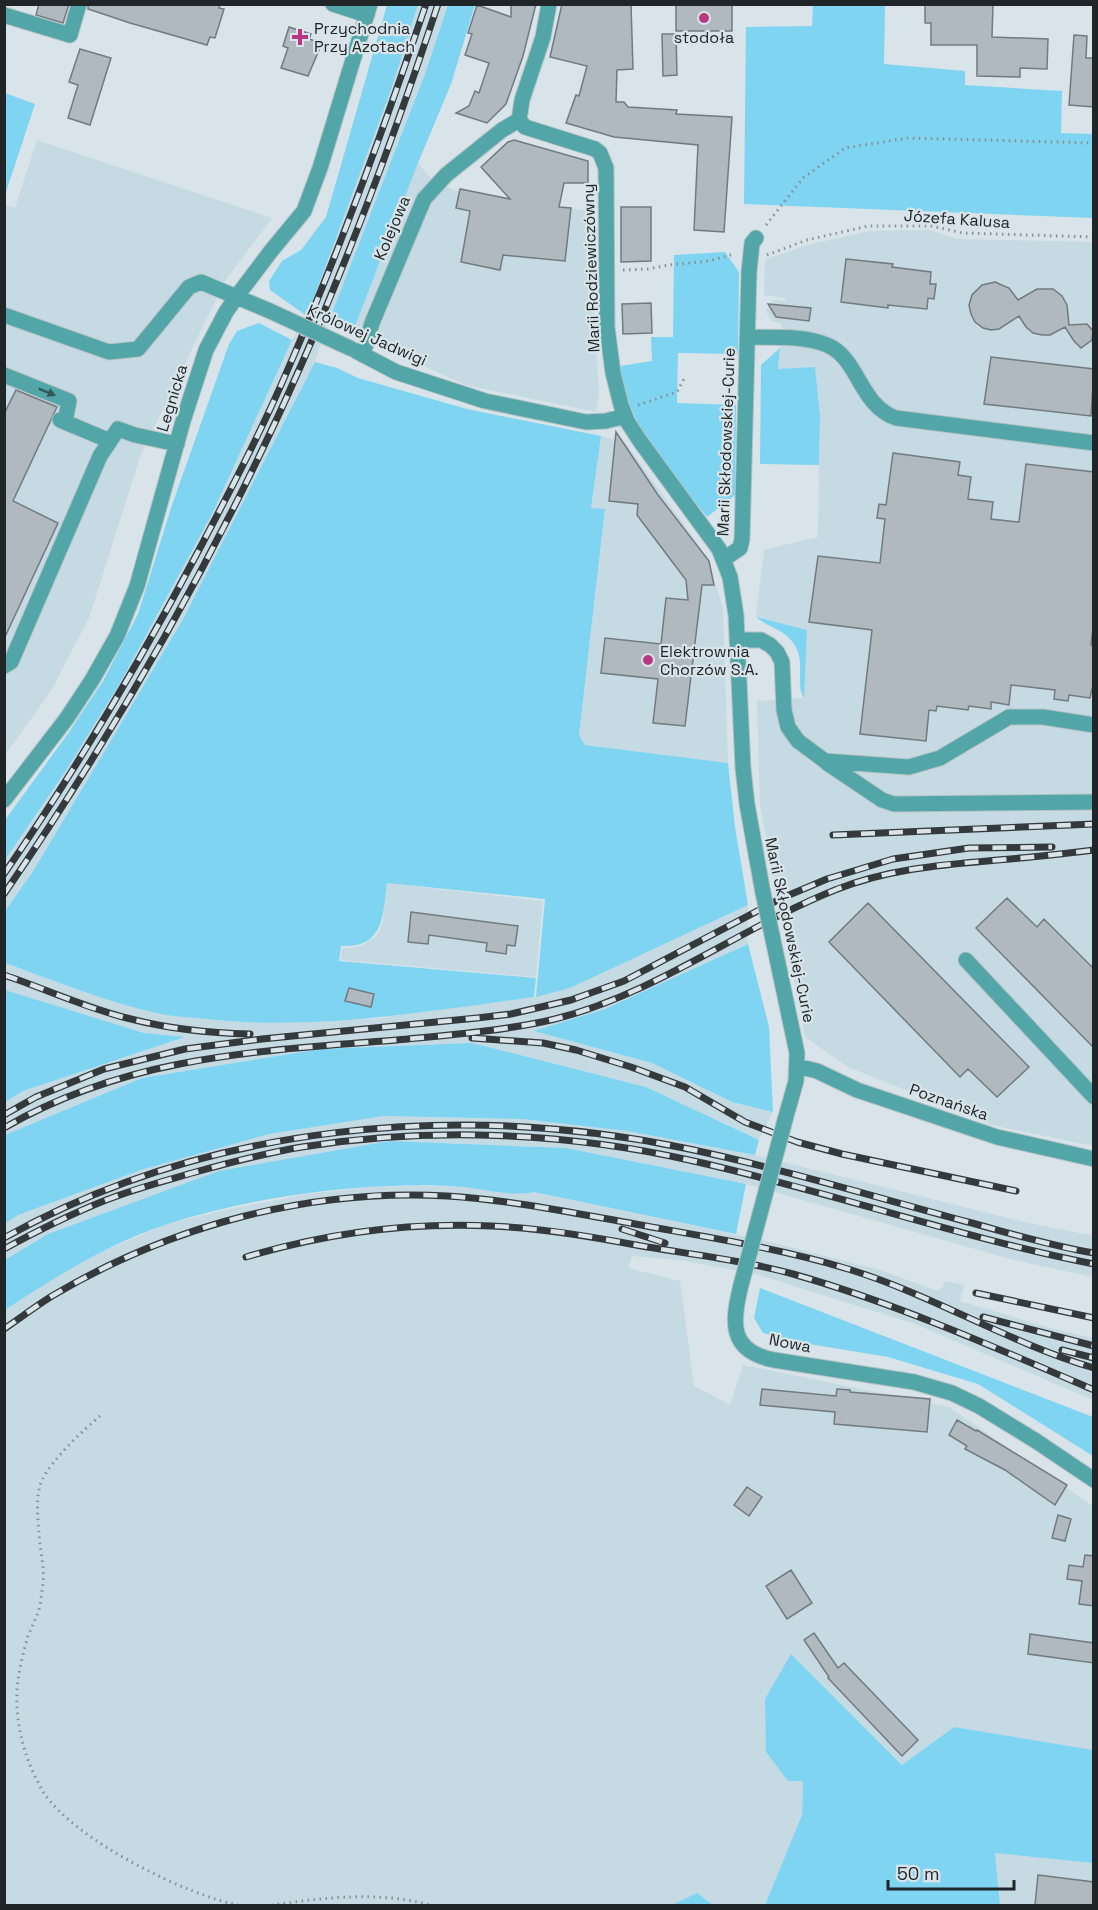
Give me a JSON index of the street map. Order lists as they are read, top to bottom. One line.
{"streets":{"street":["Kolejowa","Marii Rodziewiczówny","Królowej Jadwigi","Legnicka","Marii Skłodowskiej-Curie","Poznańska","Nowa"],"path":["Józefa Kalusa"]},"crossings":[["Józefa Kalusa","Marii Rodziewiczówny"],["Józefa Kalusa","Marii Skłodowskiej-Curie"],["Kolejowa","Marii Rodziewiczówny"],["Kolejowa","Królowej Jadwigi"],["Marii Rodziewiczówny","Królowej Jadwigi"],["Marii Rodziewiczówny","Marii Skłodowskiej-Curie"],["Królowej Jadwigi","Legnicka"],["Marii Skłodowskiej-Curie","Poznańska"],["Marii Skłodowskiej-Curie","Nowa"],["Poznańska","Nowa"]],"places":{"other":["stodoła","Elektrownia Chorzów S.A."],"health":["Przychodnia Przy Azotach"]},"scale_bar":"50 m"}
